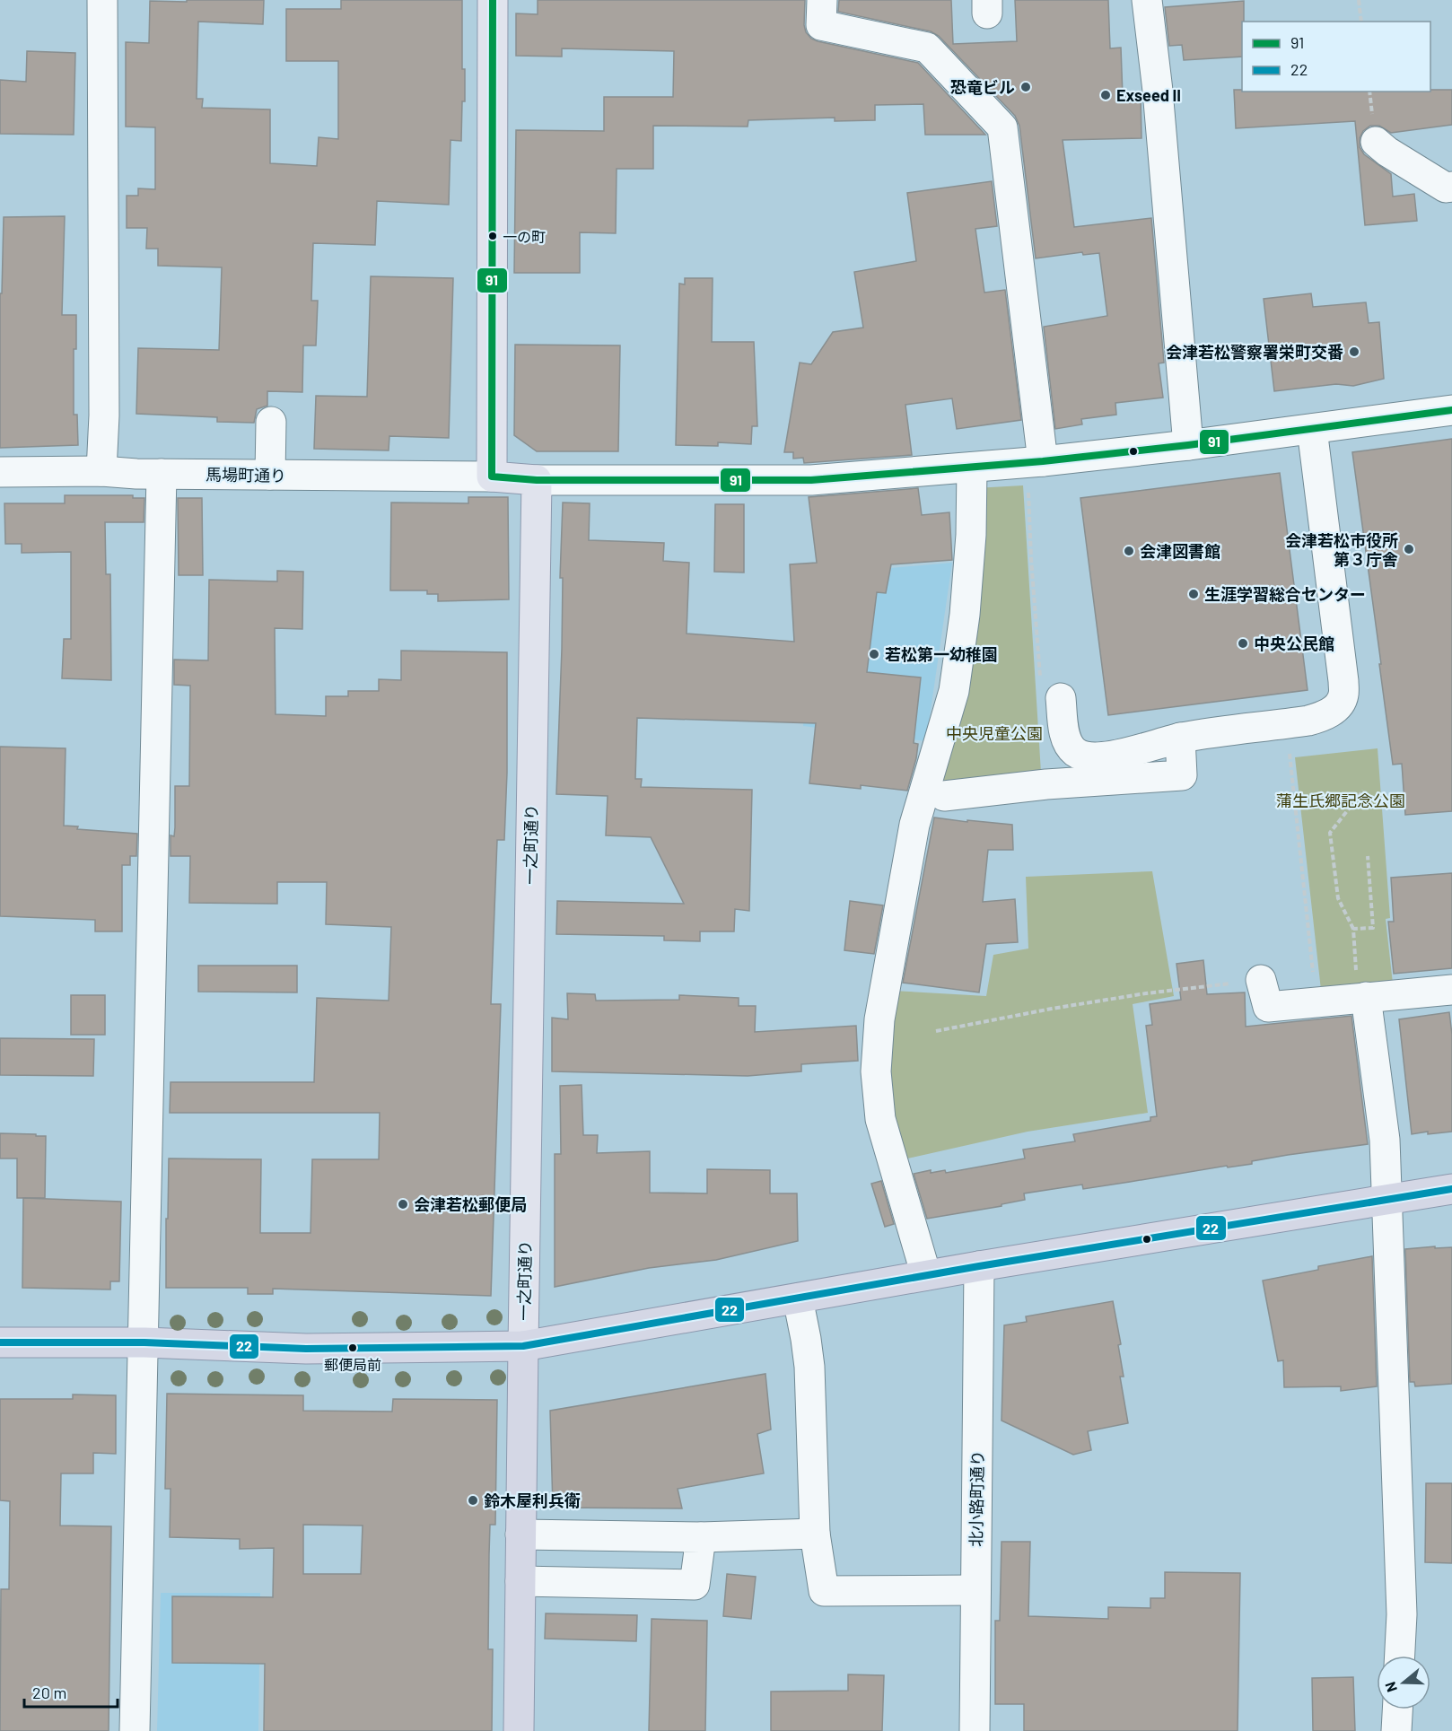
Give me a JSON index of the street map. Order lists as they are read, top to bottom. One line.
{"streets":{"highway":["一之町通り"],"street":["馬場町通り","北小路町通り"]},"parks":["中央児童公園","蒲生氏郷記念公園"],"places":["恐竜ビル","Exseed II","一の町","会津若松警察署栄町交番","会津若松市役所 第３庁舎","会津図書館","生涯学習総合センター","中央公民館","若松第一幼稚園","会津若松郵便局","郵便局前","鈴木屋利兵衛"],"lines":["transit line 91","transit line 22"],"legend":["91","22"],"scale_bar":"20 m","north":"left"}
